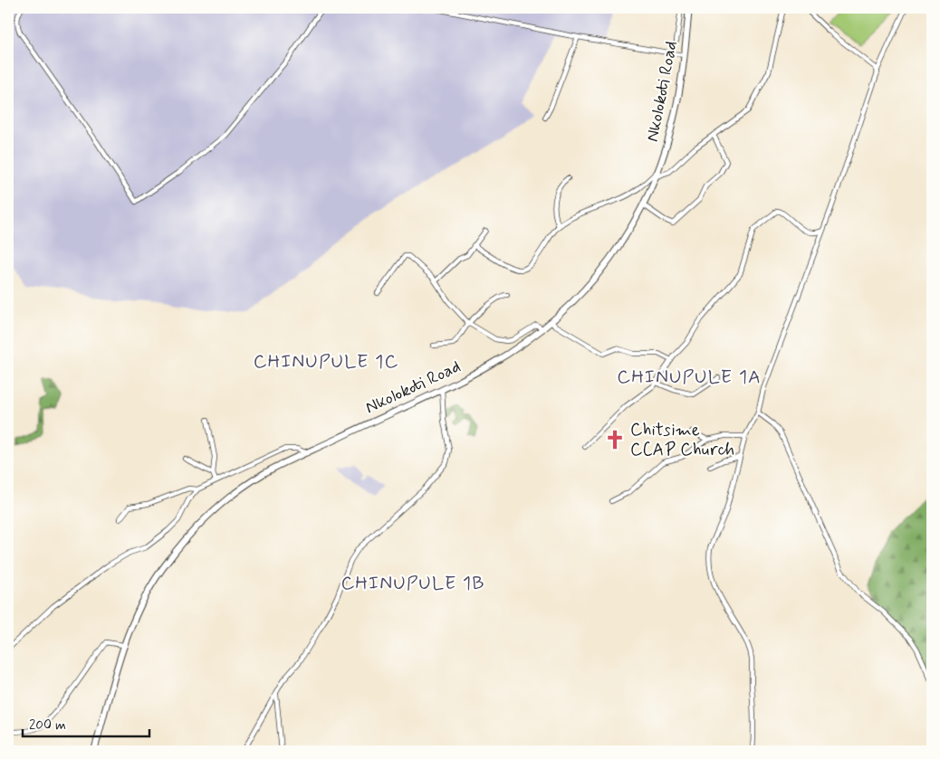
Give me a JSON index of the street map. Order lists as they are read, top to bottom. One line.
{"streets":{"main road":["Nkolokoti Road"]},"districts":["CHINUPULE 1C","CHINUPULE 1A","CHINUPULE 1B"],"places":{"church":["Chitsime CCAP Church"]},"scale_bar":"200 m"}
